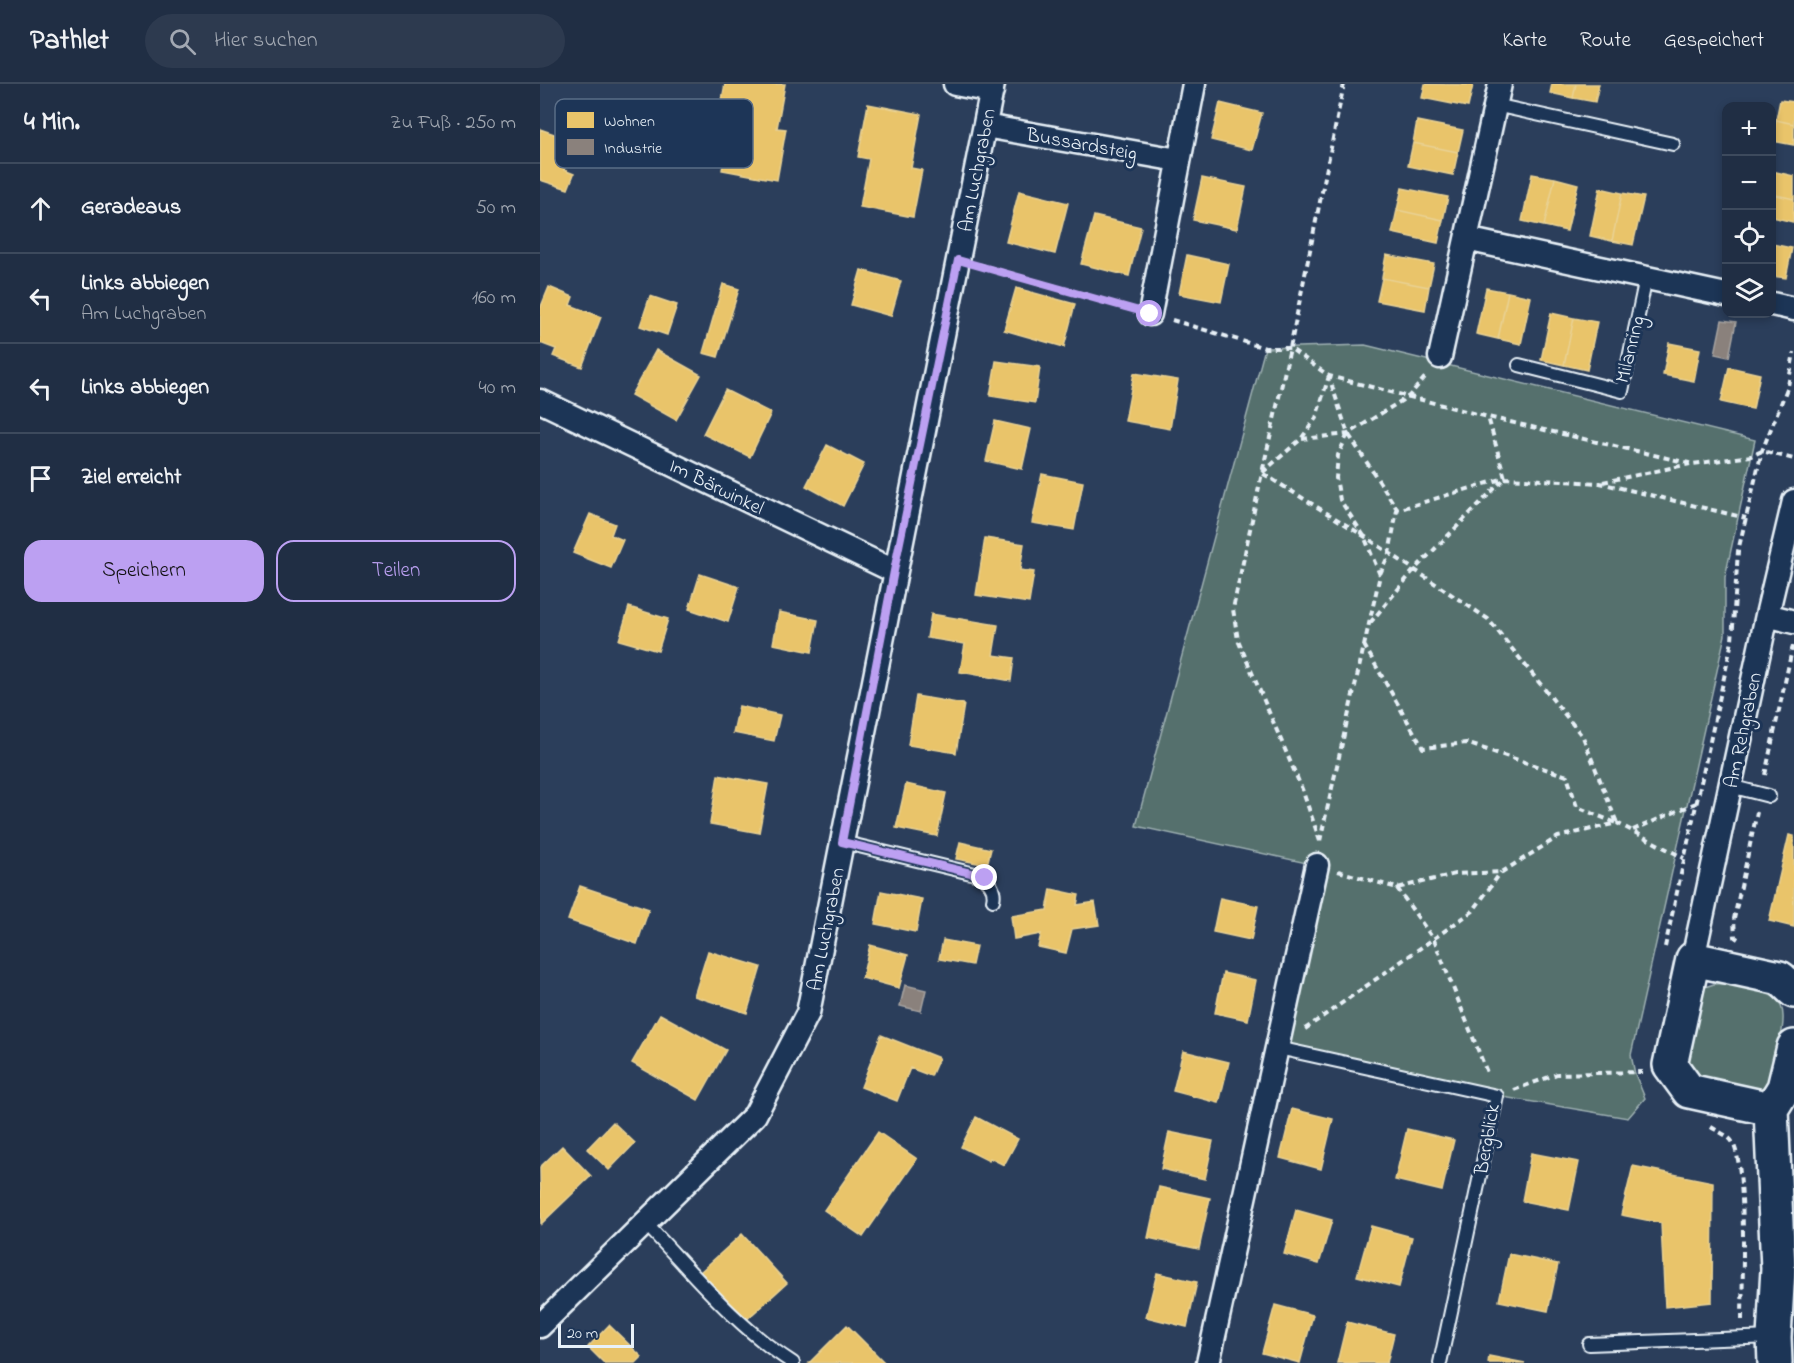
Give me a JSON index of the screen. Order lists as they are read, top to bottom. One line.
{"streets":{"street":["Bussardsteig","Am Luchgraben","Im Bärwinkel","Am Rehgraben"],"lane":["Milanring","Bergblick"]},"crossings":[["Bussardsteig","Am Luchgraben"],["Am Luchgraben","Im Bärwinkel"]],"legend":["Wohnen","Industrie"],"scale_bar":"20 m","page":{"header":"Pathlet","search":"Hier suchen","nav":["Karte","Route","Gespeichert"],"heading":["4 Min.","Zu Fuß · 250 m"],"map_buttons":["+","−"],"list":[["Geradeaus","50 m"],["Links abbiegen","Am Luchgraben","160 m"],["Links abbiegen","40 m"],"Ziel erreicht"],"buttons":["Speichern","Teilen"],"scale":"20 m"}}
